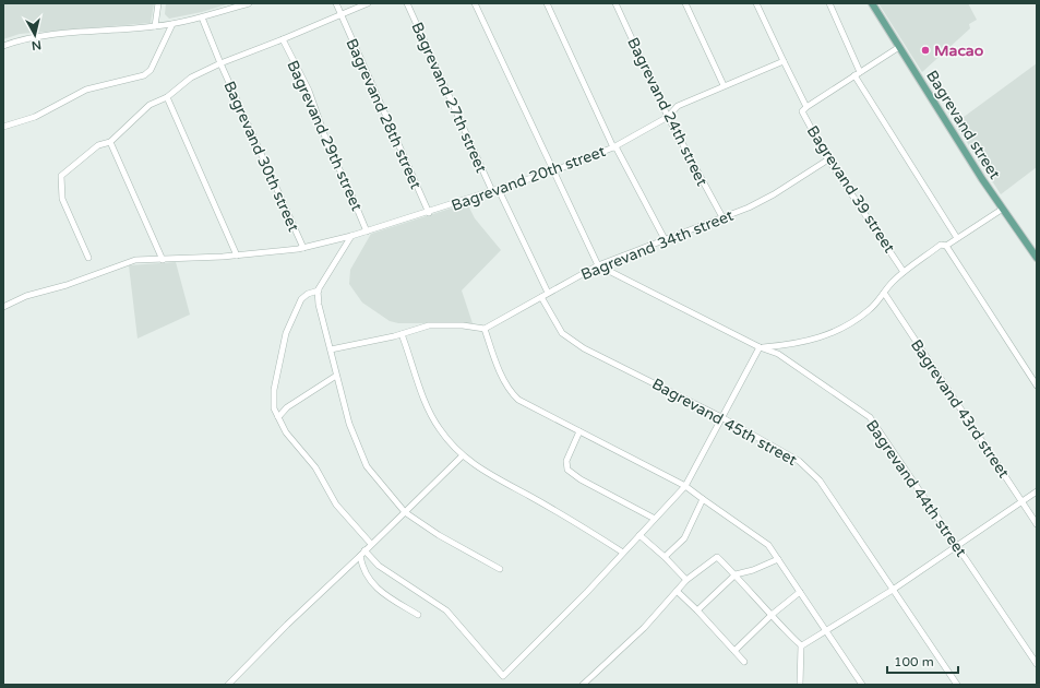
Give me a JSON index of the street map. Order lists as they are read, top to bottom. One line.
{"streets":{"main road":["Bagrevand street"],"street":["Bagrevand 27th street","Bagrevand 24th street","Bagrevand 28th street","Bagrevand 29th street","Bagrevand 30th street","Bagrevand 20th street","Bagrevand 39 street","Bagrevand 34th street","Bagrevand 43rd street","Bagrevand 45th street","Bagrevand 44th street"]},"crossings":[["Bagrevand 27th street","Bagrevand 20th street"],["Bagrevand 27th street","Bagrevand 34th street"],["Bagrevand 24th street","Bagrevand 20th street"],["Bagrevand 24th street","Bagrevand 34th street"],["Bagrevand 28th street","Bagrevand 20th street"],["Bagrevand 29th street","Bagrevand 20th street"],["Bagrevand 30th street","Bagrevand 20th street"],["Bagrevand 39 street","Bagrevand 34th street"],["Bagrevand 34th street","Bagrevand 45th street"],["Bagrevand 34th street","Bagrevand 44th street"]],"places":["Macao"],"scale_bar":"100 m","north":"bottom"}
